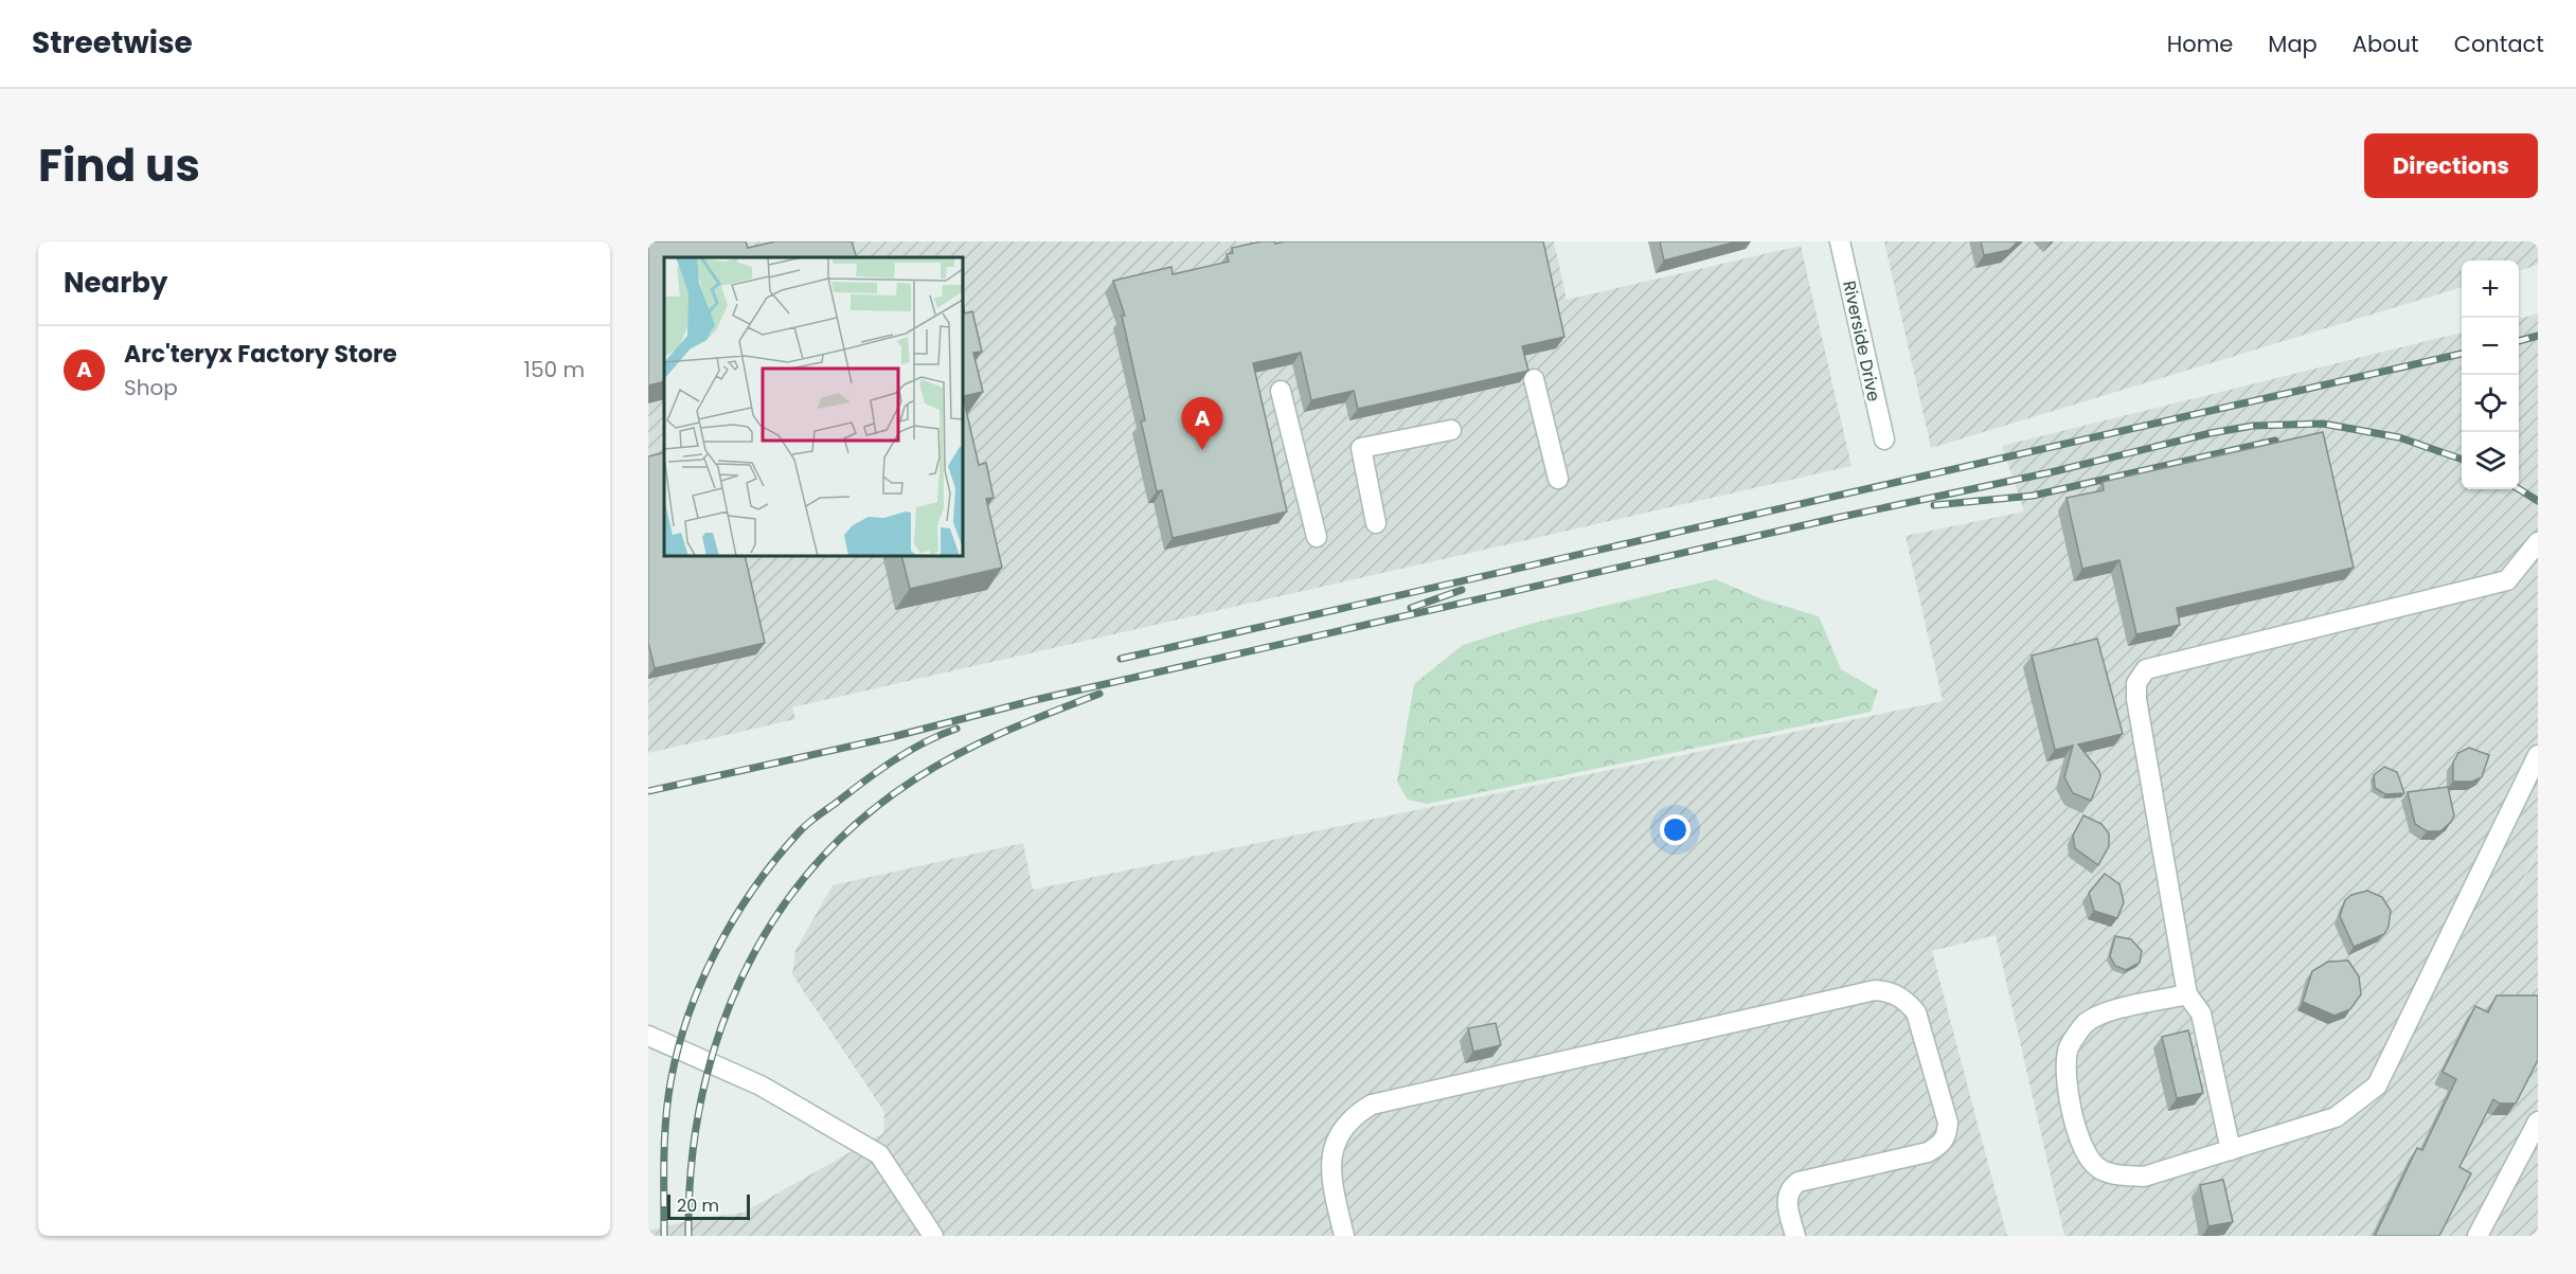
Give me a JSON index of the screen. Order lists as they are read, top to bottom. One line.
{"streets":{"street":["Riverside Drive"]},"scale_bar":"20 m","page":{"header":"Streetwise","nav":["Home","Map","About","Contact"],"title":"Find us","buttons":"Directions","heading":"Nearby","map_buttons":["+","−"],"list":[{"mark":"A","name":"Arc'teryx Factory Store","note":"Shop","value":"150 m"}],"pins":"A","scale":"20 m"}}
